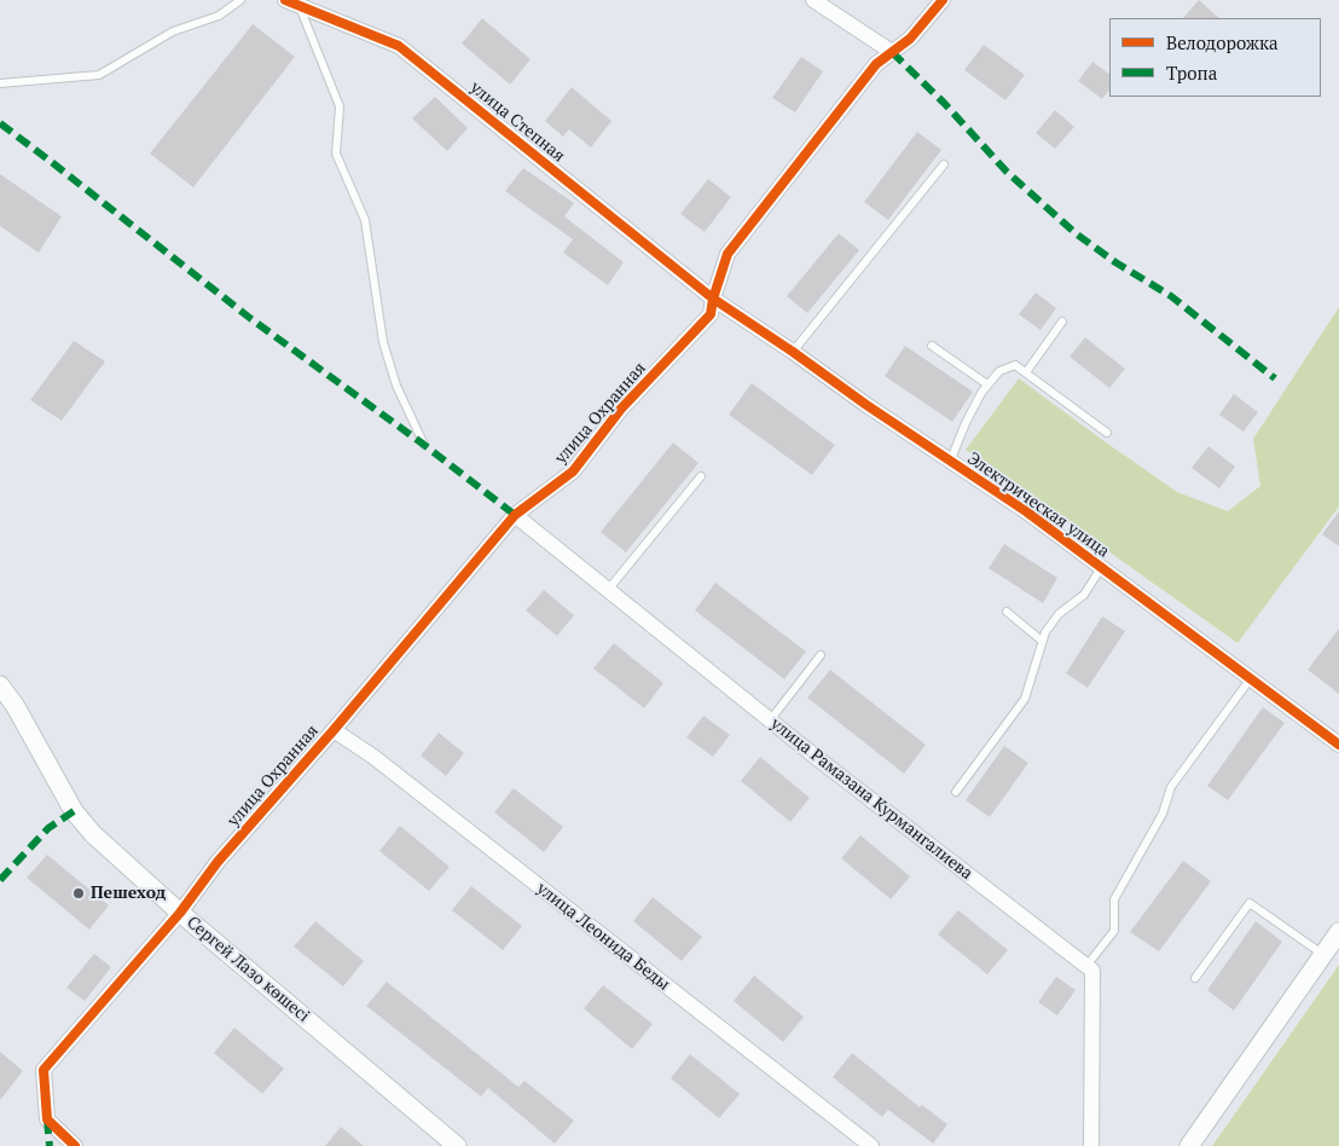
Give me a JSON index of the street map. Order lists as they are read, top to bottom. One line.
{"streets":{"street":["улица Степная","улица Охранная","Электрическая улица","улица Рамазана Курмангалиева","улица Леонида Беды","Сергей Лазо көшесі"]},"crossings":[["улица Степная","улица Охранная"],["улица Степная","Электрическая улица"],["улица Охранная","Электрическая улица"],["улица Охранная","улица Рамазана Курмангалиева"],["улица Охранная","улица Леонида Беды"],["улица Охранная","Сергей Лазо көшесі"]],"places":["Пешеход"],"legend":["Велодорожка","Тропа"]}
